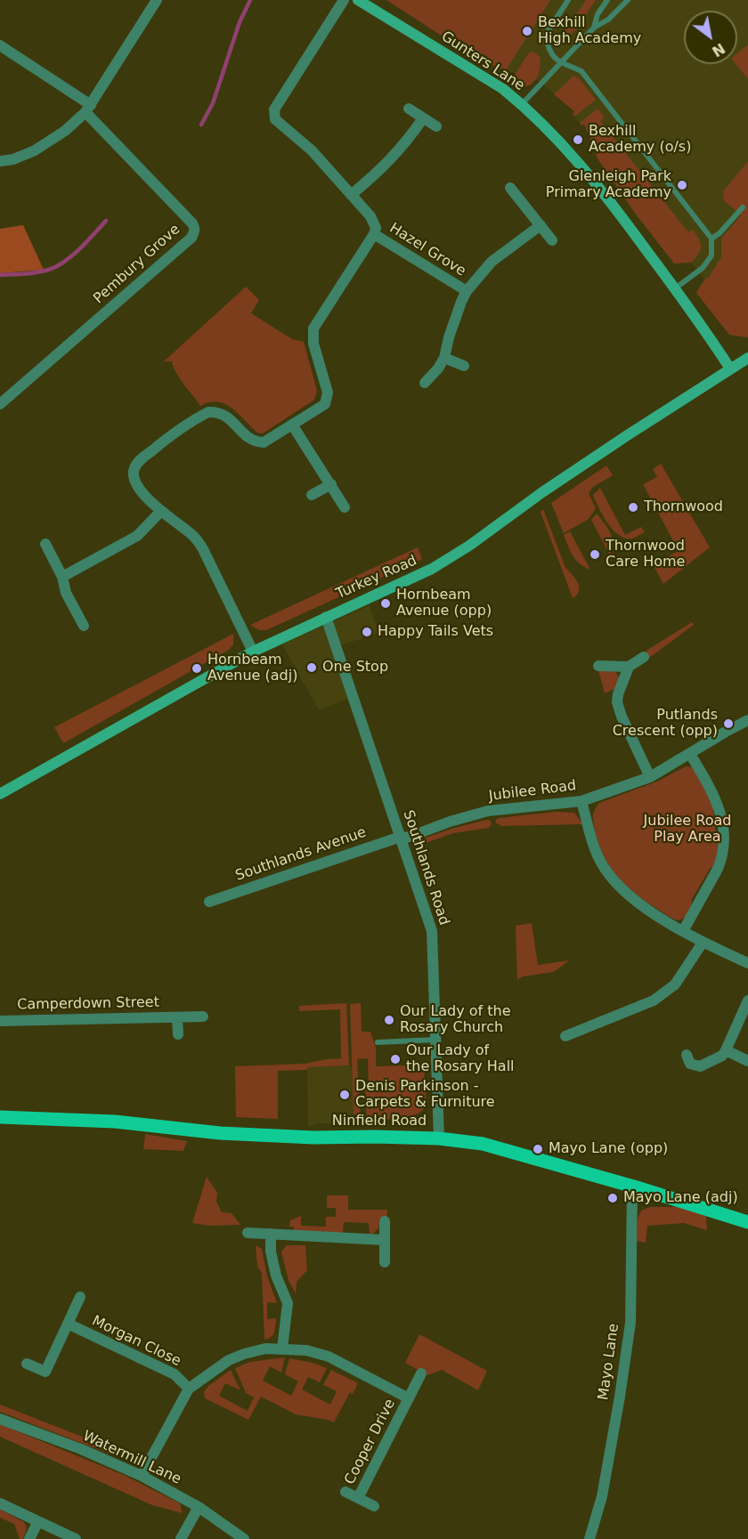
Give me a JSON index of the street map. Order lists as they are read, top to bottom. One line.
{"streets":{"main road":["Ninfield Road"],"street":["Gunters Lane","Hazel Grove","Pembury Grove","Turkey Road","Jubilee Road","Southlands Avenue","Southlands Road","Camperdown Street","Morgan Close","Mayo Lane","Cooper Drive","Watermill Lane"]},"crossings":[["Gunters Lane","Turkey Road"],["Turkey Road","Southlands Road"],["Jubilee Road","Southlands Avenue"],["Jubilee Road","Southlands Road"],["Southlands Avenue","Southlands Road"],["Southlands Road","Ninfield Road"],["Ninfield Road","Mayo Lane"],["Morgan Close","Cooper Drive"],["Cooper Drive","Watermill Lane"]],"parks":["Jubilee Road Play Area"],"places":["Bexhill High Academy","Bexhill Academy (o/s)","Glenleigh Park Primary Academy","Thornwood","Thornwood Care Home","Hornbeam Avenue (opp)","Happy Tails Vets","One Stop","Hornbeam Avenue (adj)","Putlands Crescent (opp)","Our Lady of the Rosary Church","Our Lady of the Rosary Hall","Denis Parkinson - Carpets & Furniture","Mayo Lane (opp)","Mayo Lane (adj)"],"north":"bottom right"}
